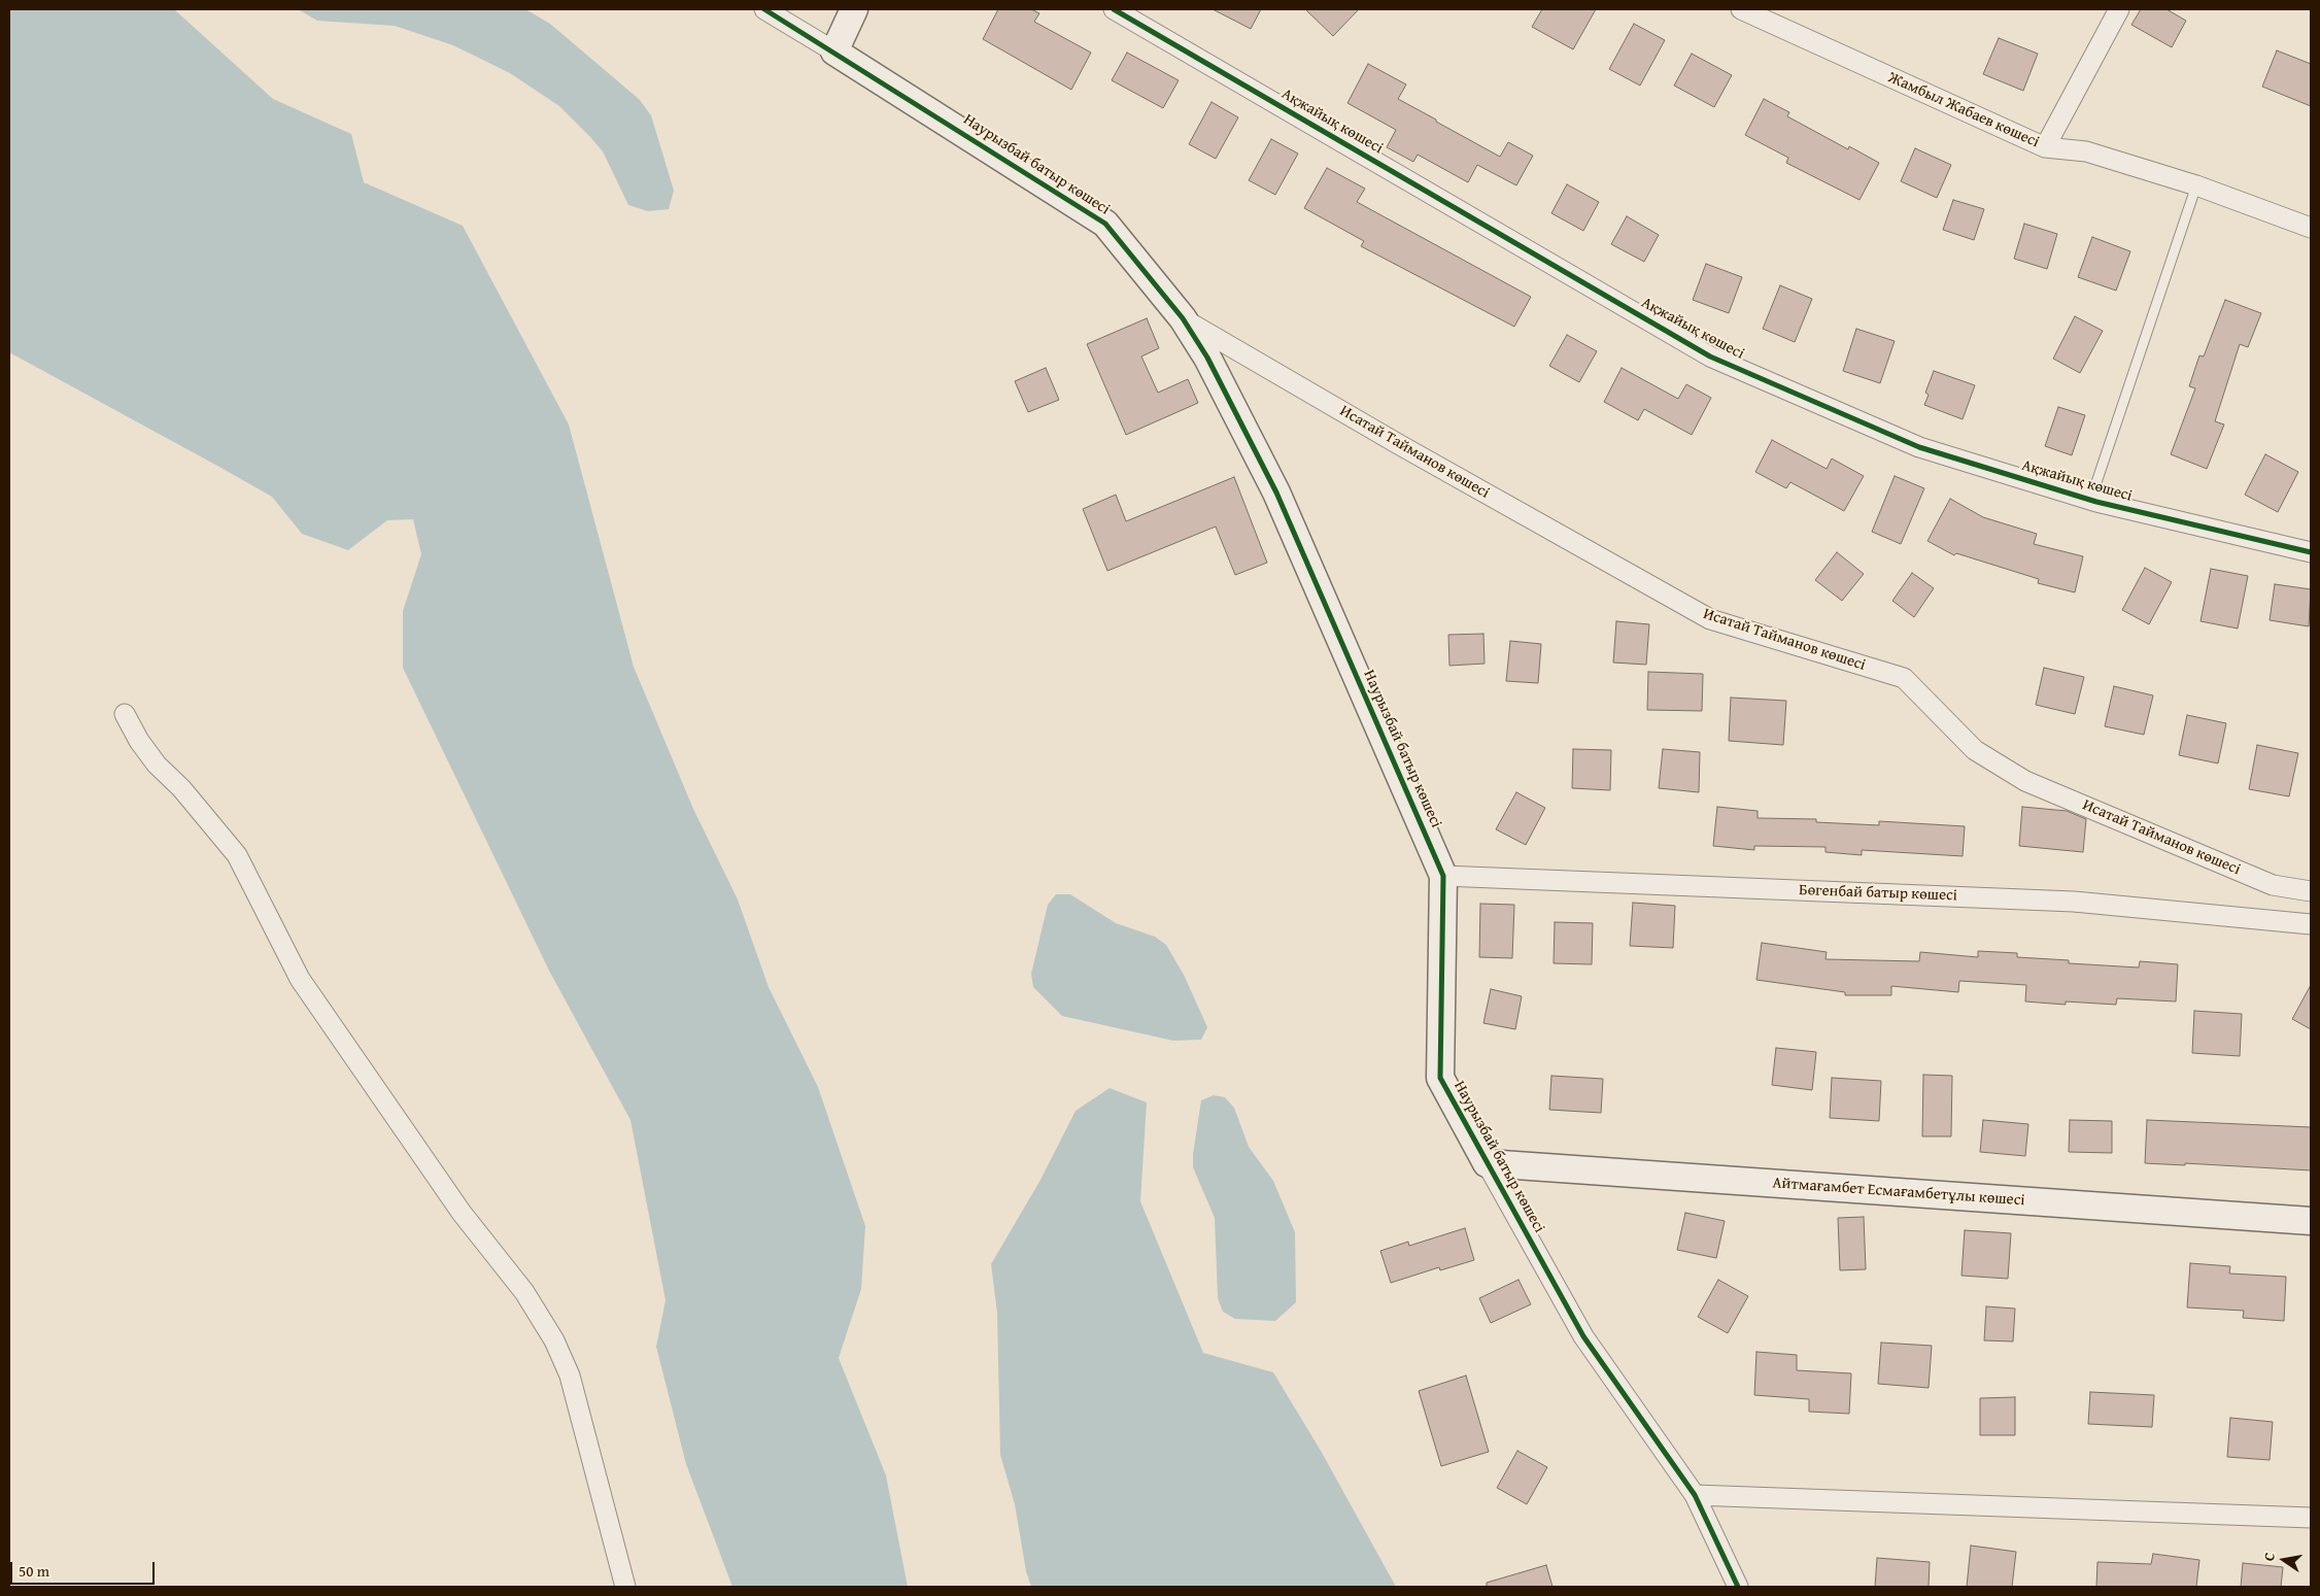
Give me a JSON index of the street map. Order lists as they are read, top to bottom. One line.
{"streets":{"street":["Жамбыл Жабаев көшесі","Ақжайық көшесі","Наурызбай батыр көшесі","Исатай Тайманов көшесі","Бөгенбай батыр көшесі","Айтмағамбет Есмағамбетұлы көшесі"]},"crossings":[["Наурызбай батыр көшесі","Исатай Тайманов көшесі"],["Наурызбай батыр көшесі","Бөгенбай батыр көшесі"],["Наурызбай батыр көшесі","Айтмағамбет Есмағамбетұлы көшесі"]],"scale_bar":"50 m","north":"left"}
